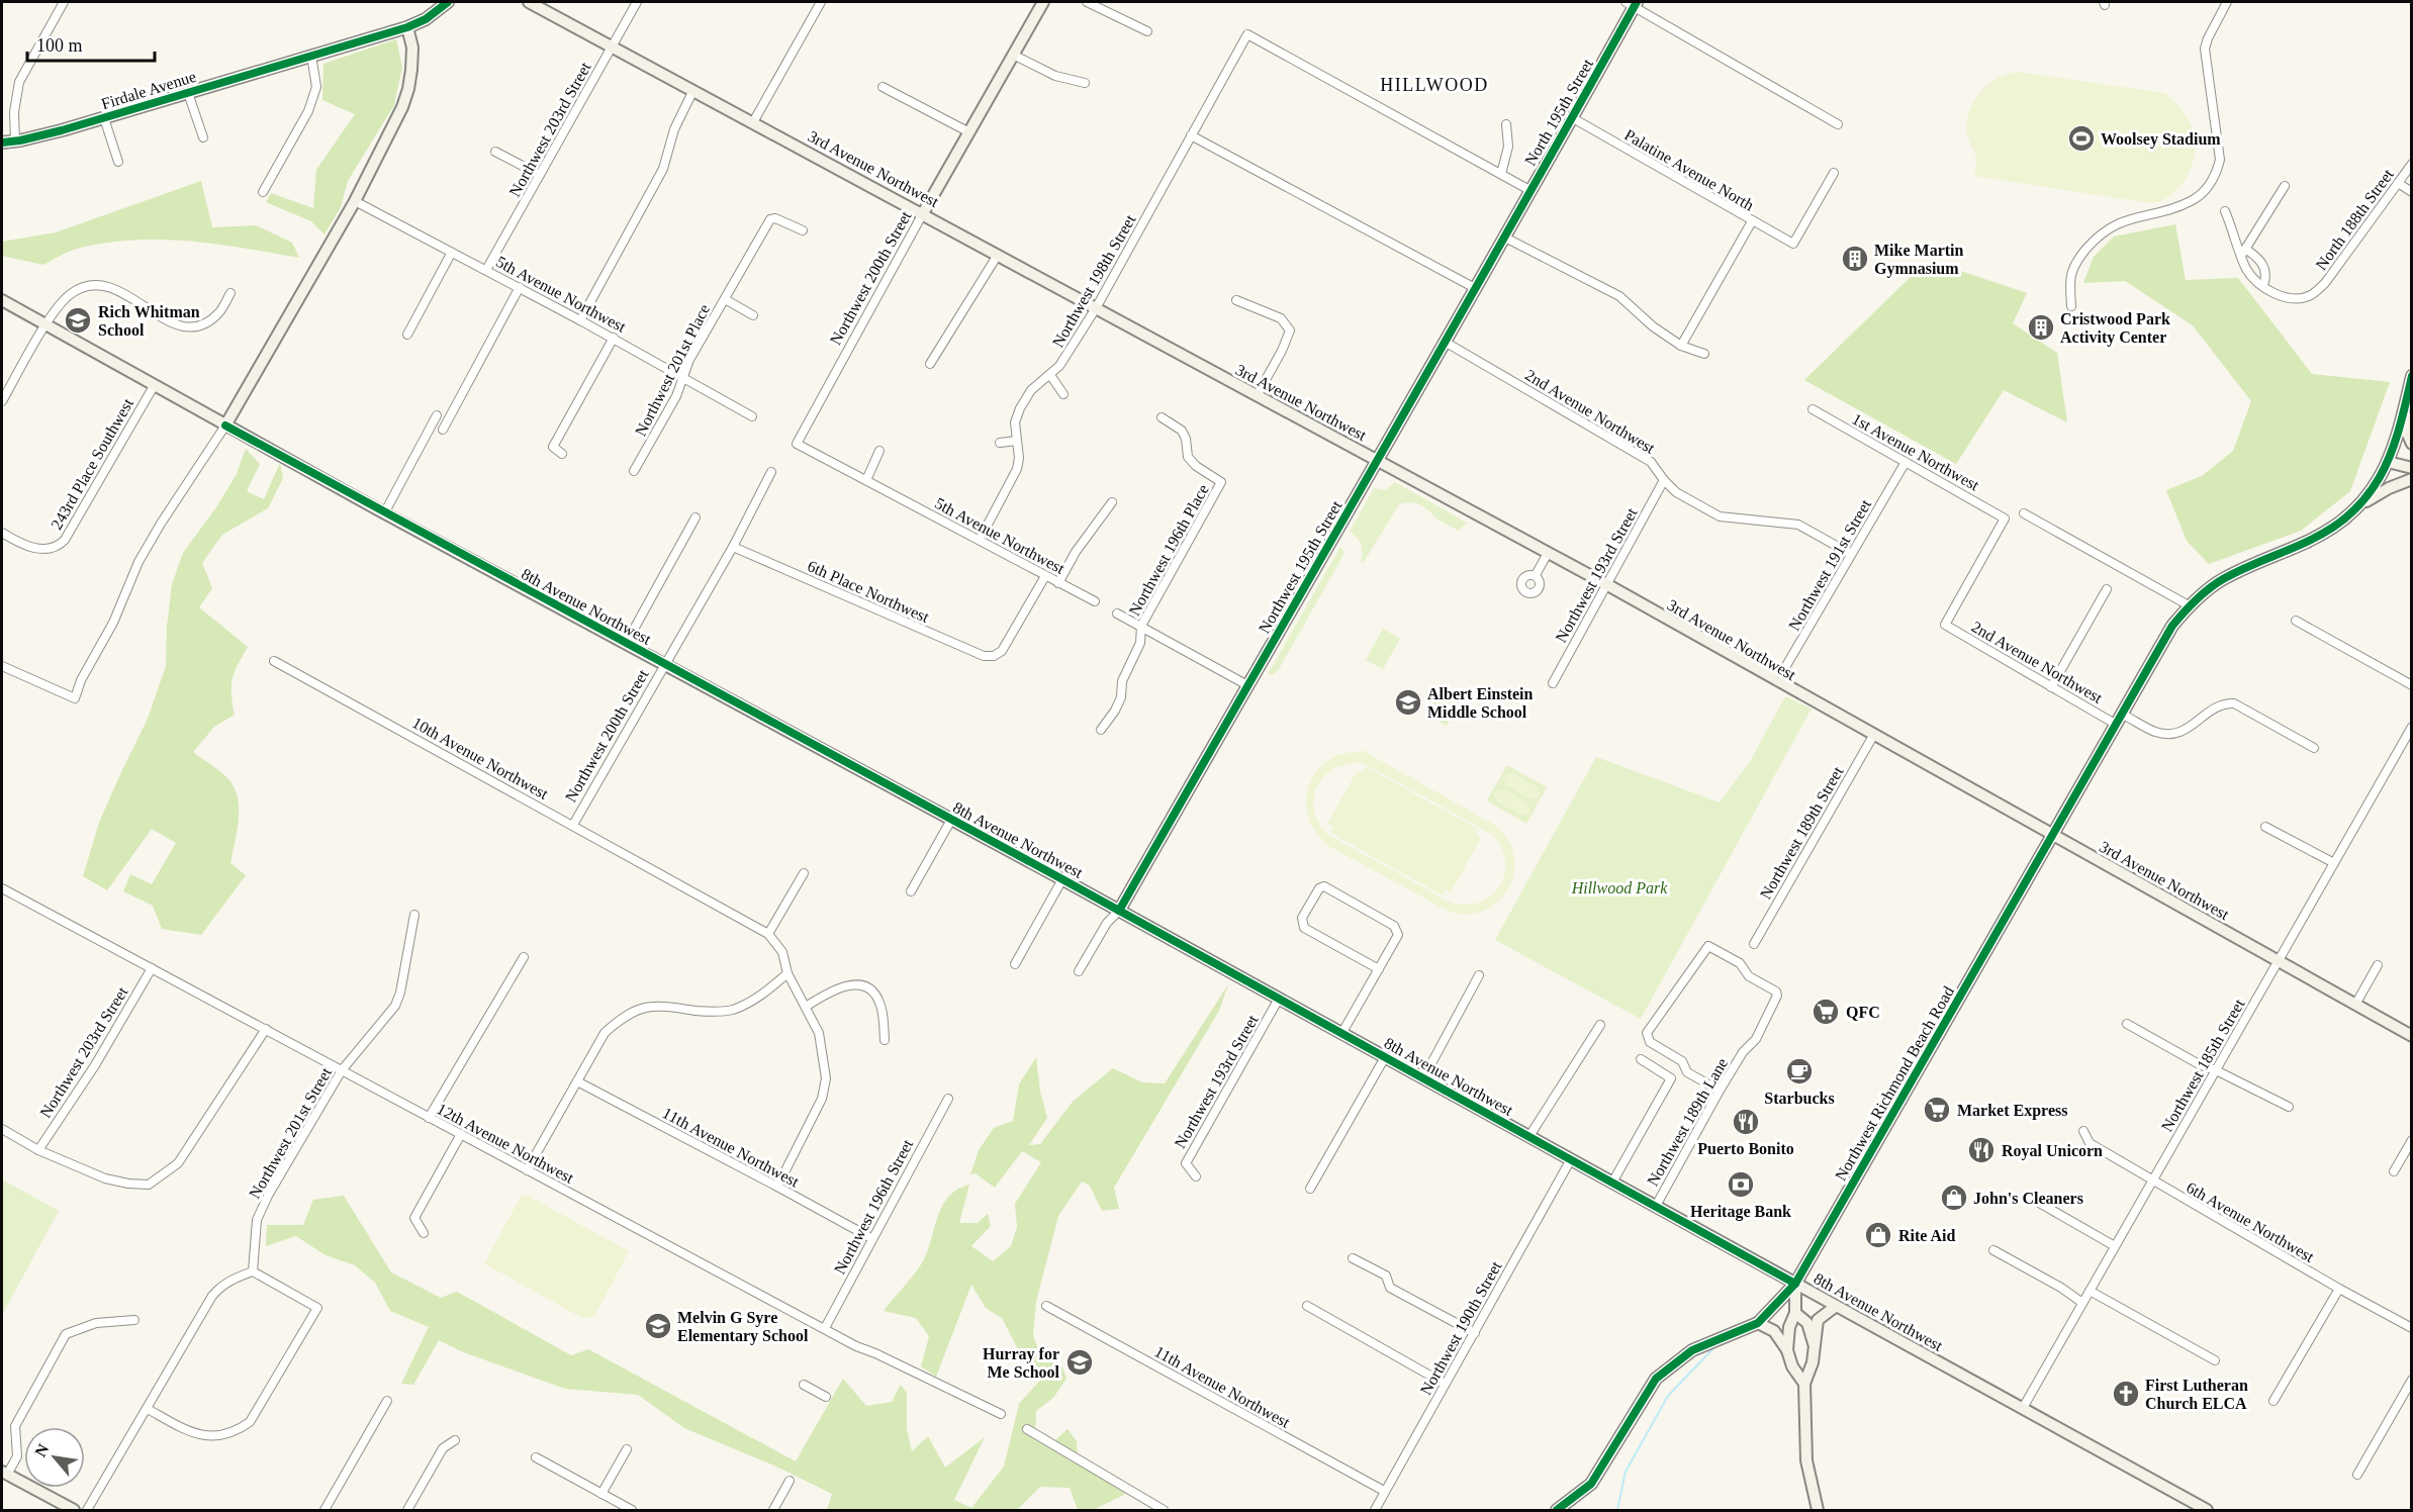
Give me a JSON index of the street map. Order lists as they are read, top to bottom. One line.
{"streets":{"street":["Firdale Avenue","North 195th Street","Northwest 203rd Street","3rd Avenue Northwest","Palatine Avenue North","North 188th Street","Northwest 200th Street","Northwest 198th Street","5th Avenue Northwest","Northwest 201st Place","2nd Avenue Northwest","1st Avenue Northwest","243rd Place Southwest","Northwest 196th Place","Northwest 191st Street","Northwest 195th Street","Northwest 193rd Street","6th Place Northwest","8th Avenue Northwest","10th Avenue Northwest","Northwest 189th Street","Northwest 185th Street","Northwest Richmond Beach Road","Northwest 189th Lane","Northwest 201st Street","12th Avenue Northwest","11th Avenue Northwest","Northwest 196th Street","6th Avenue Northwest","Northwest 190th Street"]},"crossings":[["North 195th Street","Palatine Avenue North"],["North 195th Street","Northwest 195th Street"],["Northwest 203rd Street","3rd Avenue Northwest"],["Northwest 203rd Street","5th Avenue Northwest"],["Northwest 203rd Street","12th Avenue Northwest"],["3rd Avenue Northwest","Northwest 200th Street"],["3rd Avenue Northwest","Northwest 198th Street"],["3rd Avenue Northwest","Northwest 191st Street"],["3rd Avenue Northwest","Northwest 195th Street"],["3rd Avenue Northwest","Northwest 193rd Street"],["3rd Avenue Northwest","Northwest 189th Street"],["3rd Avenue Northwest","Northwest 185th Street"],["3rd Avenue Northwest","Northwest Richmond Beach Road"],["Northwest 200th Street","5th Avenue Northwest"],["Northwest 200th Street","6th Place Northwest"],["Northwest 200th Street","8th Avenue Northwest"],["Northwest 200th Street","10th Avenue Northwest"],["Northwest 198th Street","5th Avenue Northwest"],["5th Avenue Northwest","Northwest 201st Place"],["5th Avenue Northwest","6th Place Northwest"],["2nd Avenue Northwest","1st Avenue Northwest"],["2nd Avenue Northwest","Northwest 191st Street"],["2nd Avenue Northwest","Northwest 195th Street"],["2nd Avenue Northwest","Northwest 193rd Street"],["2nd Avenue Northwest","Northwest Richmond Beach Road"],["1st Avenue Northwest","Northwest 191st Street"],["243rd Place Southwest","8th Avenue Northwest"],["Northwest 195th Street","8th Avenue Northwest"],["Northwest 193rd Street","8th Avenue Northwest"],["8th Avenue Northwest","Northwest 185th Street"],["8th Avenue Northwest","Northwest Richmond Beach Road"],["8th Avenue Northwest","Northwest 189th Lane"],["8th Avenue Northwest","Northwest 190th Street"],["Northwest 185th Street","6th Avenue Northwest"],["Northwest 201st Street","12th Avenue Northwest"],["12th Avenue Northwest","Northwest 196th Street"],["11th Avenue Northwest","Northwest 196th Street"],["11th Avenue Northwest","Northwest 190th Street"]],"districts":["HILLWOOD"],"parks":["Hillwood Park"],"places":{"sports":["Woolsey Stadium"],"building":["Mike Martin Gymnasium","Cristwood Park Activity Center"],"school or university":["Rich Whitman School","Albert Einstein Middle School","Melvin G Syre Elementary School","Hurray for Me School"],"supermarket":["QFC","Market Express"],"cafe":["Starbucks"],"restaurant":["Puerto Bonito","Royal Unicorn"],"bank":["Heritage Bank"],"shop":["John's Cleaners","Rite Aid"],"church":["First Lutheran Church ELCA"]},"scale_bar":"100 m","north":"top left"}
